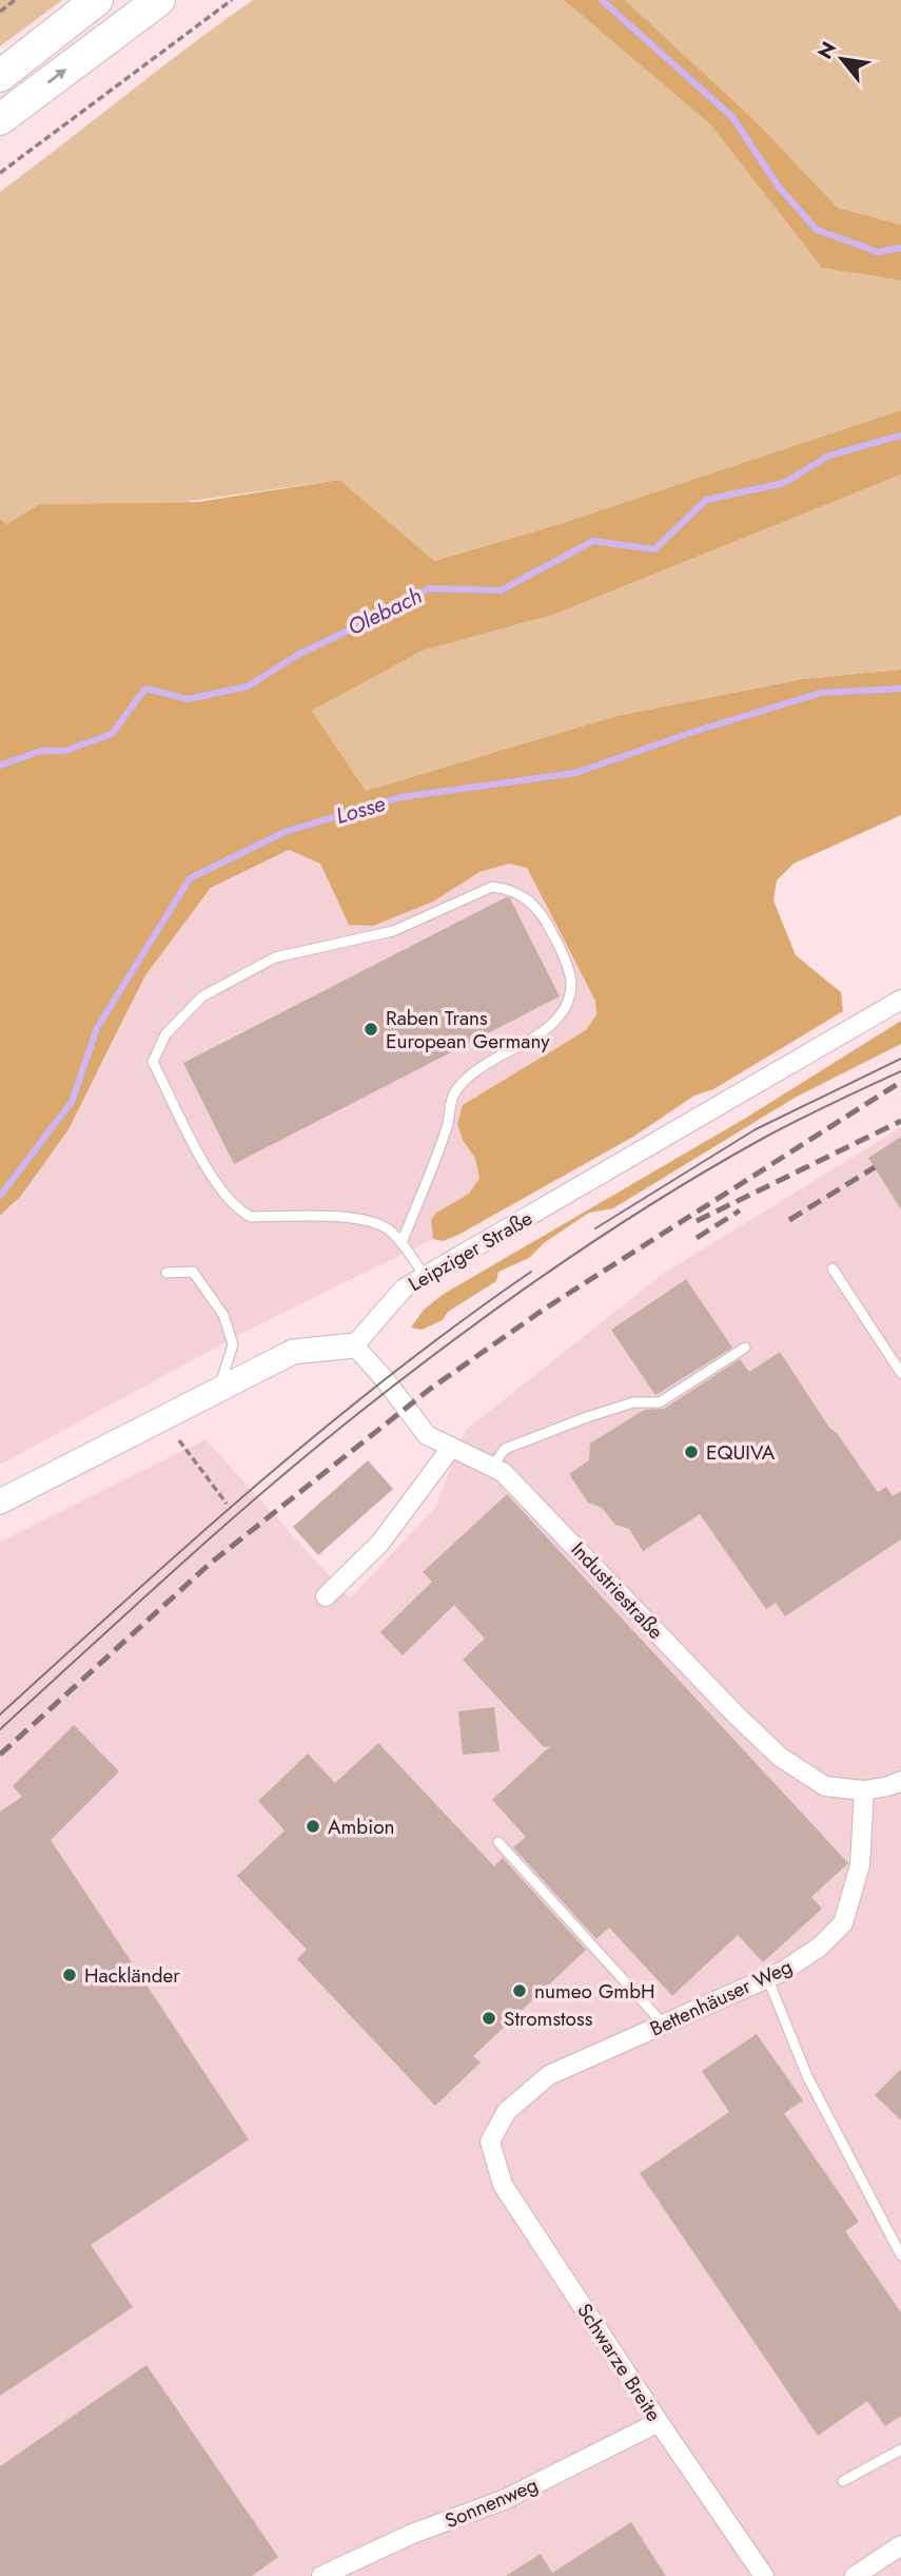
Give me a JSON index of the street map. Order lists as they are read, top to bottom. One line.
{"streets":{"street":["Leipziger Straße","Industriestraße","Bettenhäuser Weg","Schwarze Breite","Sonnenweg"]},"crossings":[["Leipziger Straße","Industriestraße"],["Industriestraße","Bettenhäuser Weg"],["Bettenhäuser Weg","Schwarze Breite"],["Schwarze Breite","Sonnenweg"]],"water":["Olebach","Losse"],"places":["Raben Trans European Germany","EQUIVA","Ambion","Hackländer","numeo GmbH","Stromstoss"],"north":"top left"}
